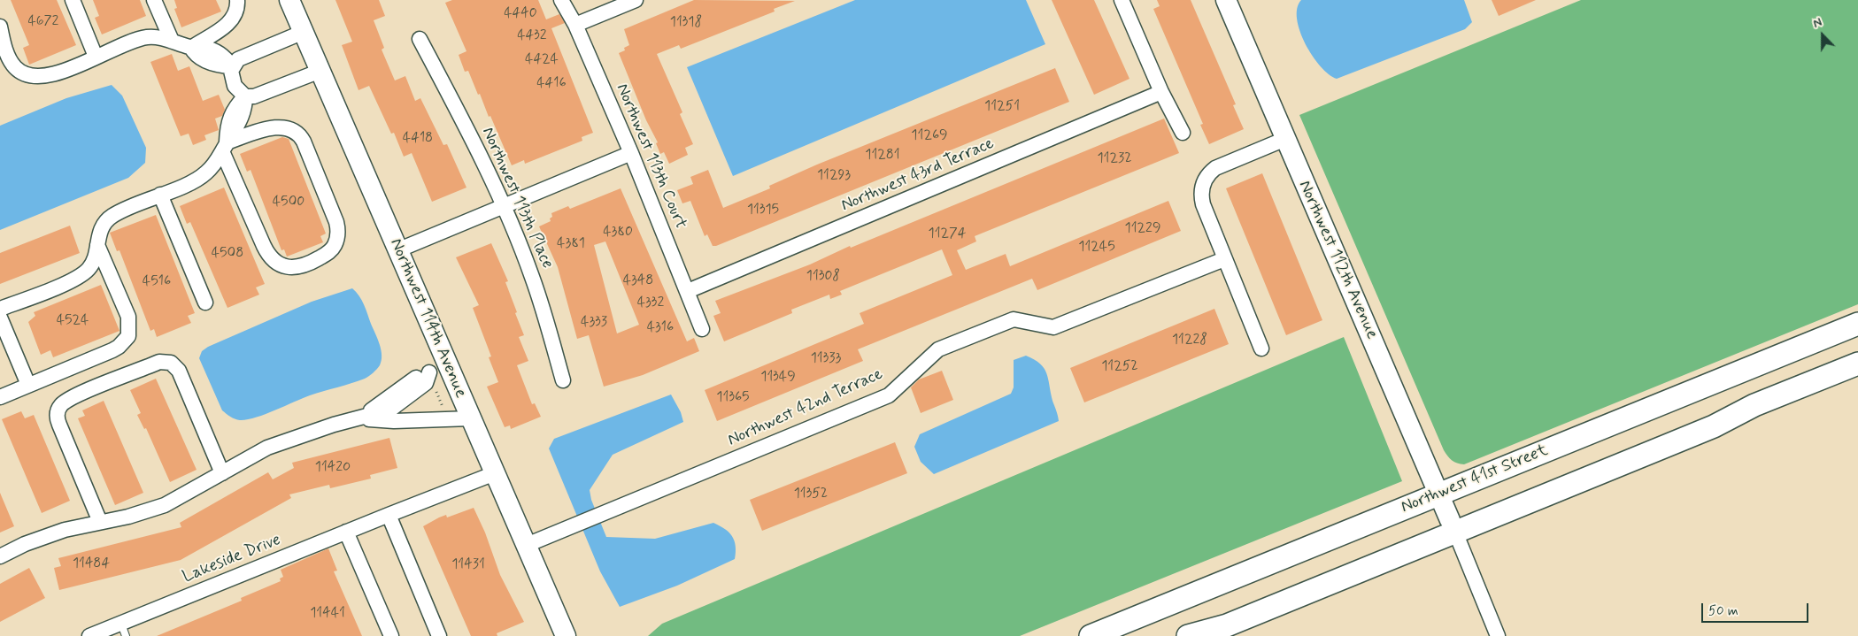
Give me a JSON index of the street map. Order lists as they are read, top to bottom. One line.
{"streets":{"main road":["Northwest 41st Street"],"street":["Northwest 113th Court","Northwest 43rd Terrace","Northwest 113th Place","Northwest 112th Avenue","Northwest 114th Avenue","Northwest 42nd Terrace","Lakeside Drive"]},"crossings":[["Northwest 113th Court","Northwest 43rd Terrace"],["Northwest 112th Avenue","Northwest 41st Street"],["Northwest 114th Avenue","Northwest 42nd Terrace"],["Northwest 114th Avenue","Lakeside Drive"]],"house_numbers":["4440","4672","11318","4432","4424","4416","11251","11269","4418","11281","11232","11293","4500","11315","11229","4380","11274","4381","11245","4508","11308","4348","4516","4332","4524","4333","4316","11228","11333","11252","11349","11365","11420","11352","11484","11431","11441"],"scale_bar":"50 m","north":"top"}
